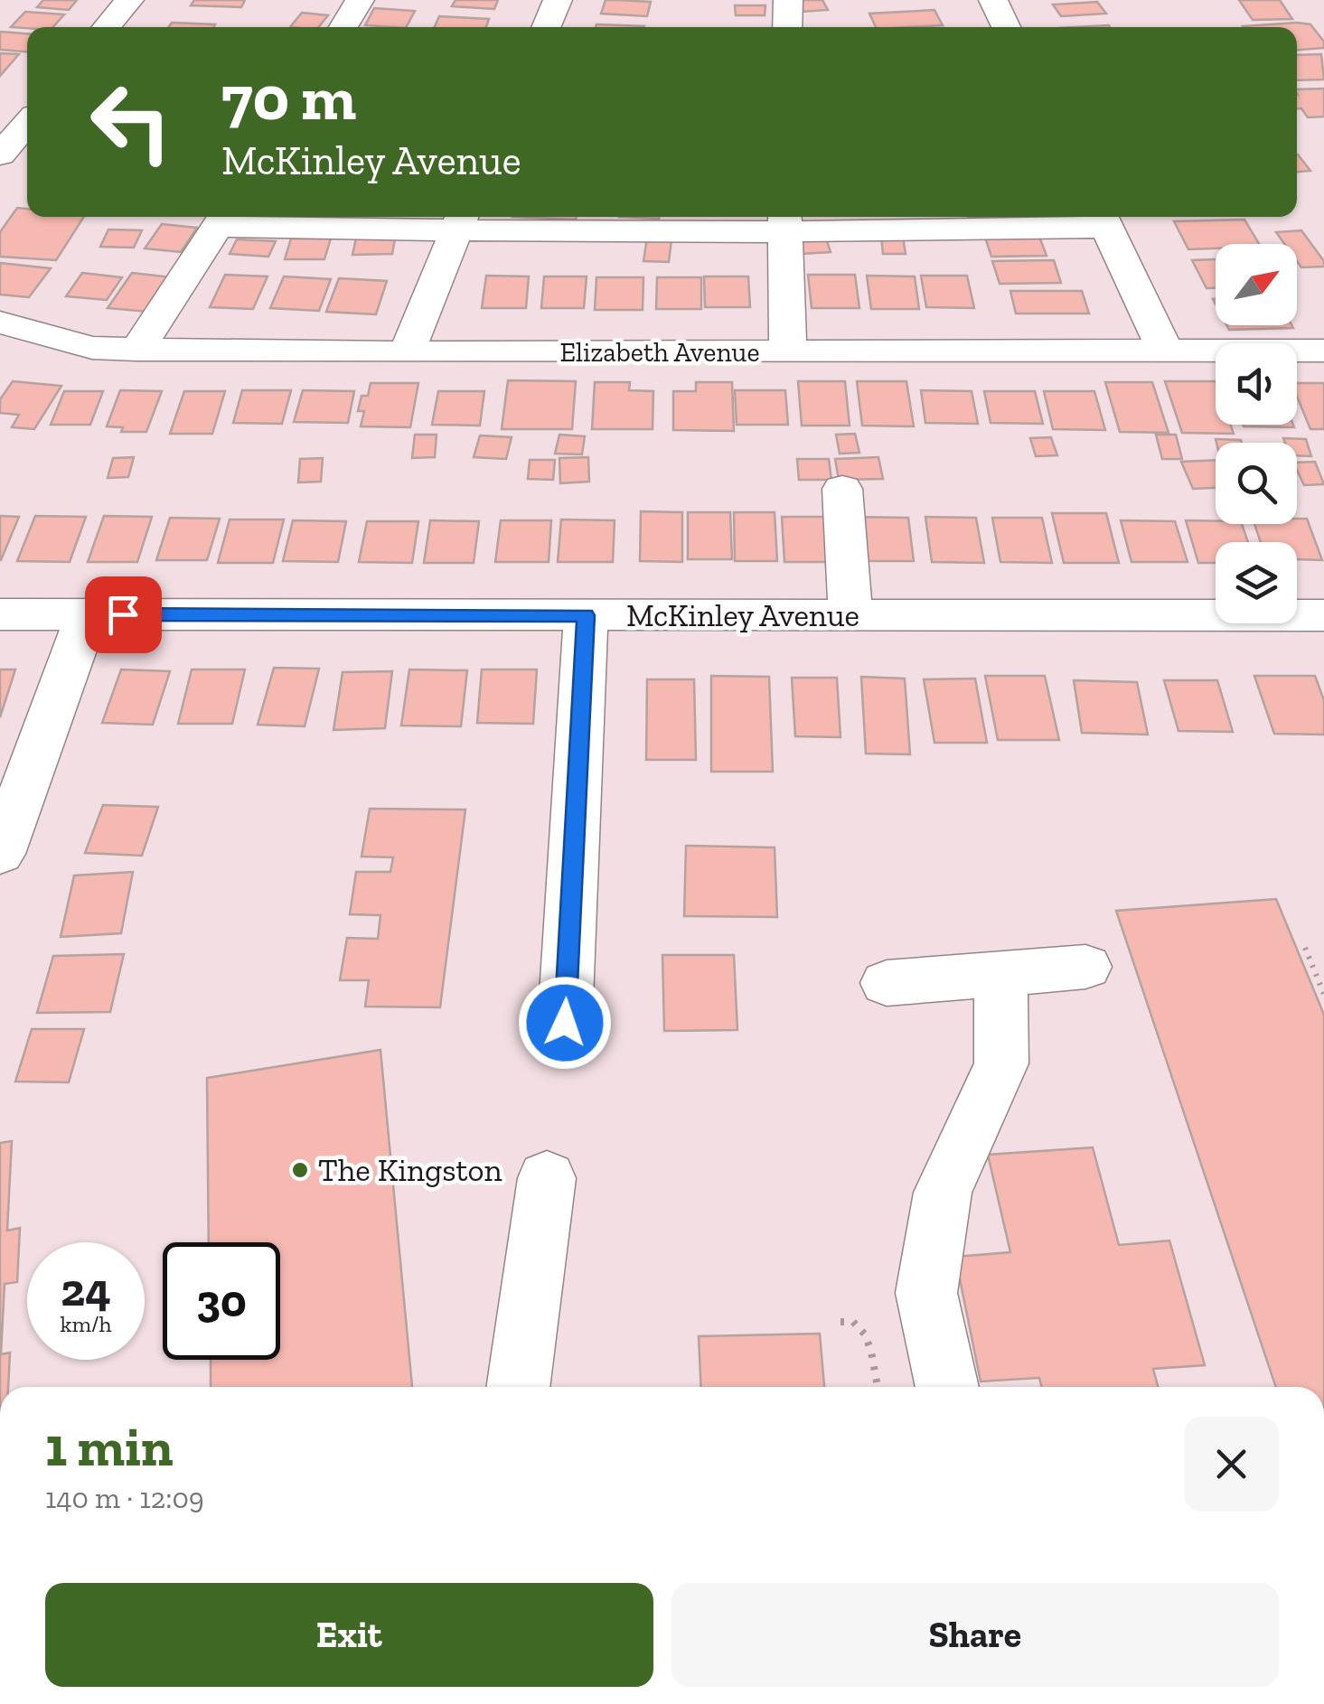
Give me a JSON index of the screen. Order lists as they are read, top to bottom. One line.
{"streets":{"street":["Elizabeth Avenue","McKinley Avenue"]},"places":["The Kingston"],"north":"top right","page":{"turn":["70 m","McKinley Avenue"],"speed":"24 km/h","limit":"30","heading":["1 min","140 m · 12:09"],"buttons":["Exit","Share"]}}
